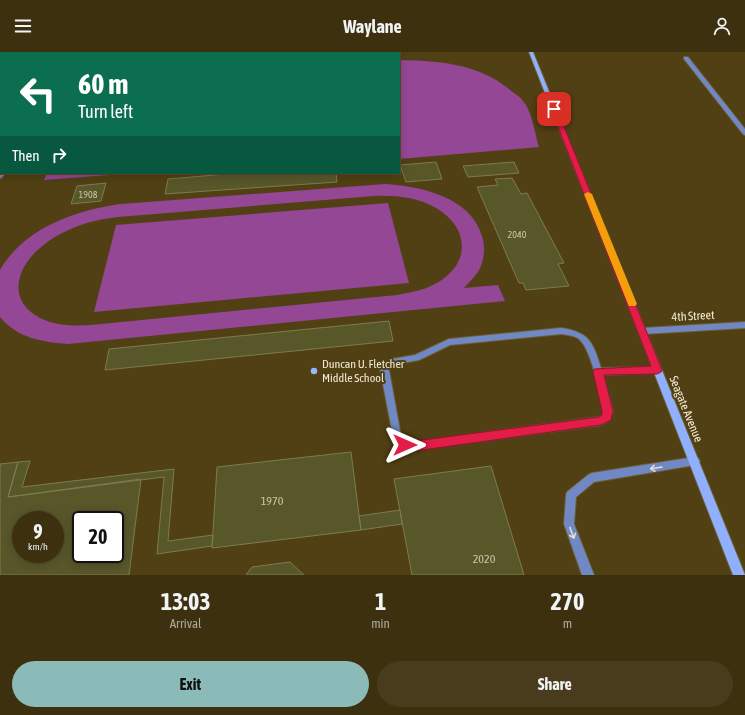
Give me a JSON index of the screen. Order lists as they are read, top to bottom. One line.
{"streets":{"street":["4th Street","Seagate Avenue"]},"crossings":[["4th Street","Seagate Avenue"]],"places":["Duncan U. Fletcher Middle School"],"house_numbers":["1908","2040","1970","2020"],"page":{"header":"Waylane","turn":["60 m","Turn left"],"then":"Then","speed":"9 km/h","limit":"20","eta":["13:03","Arrival","1","min","270","m"],"buttons":["Exit","Share"]}}
